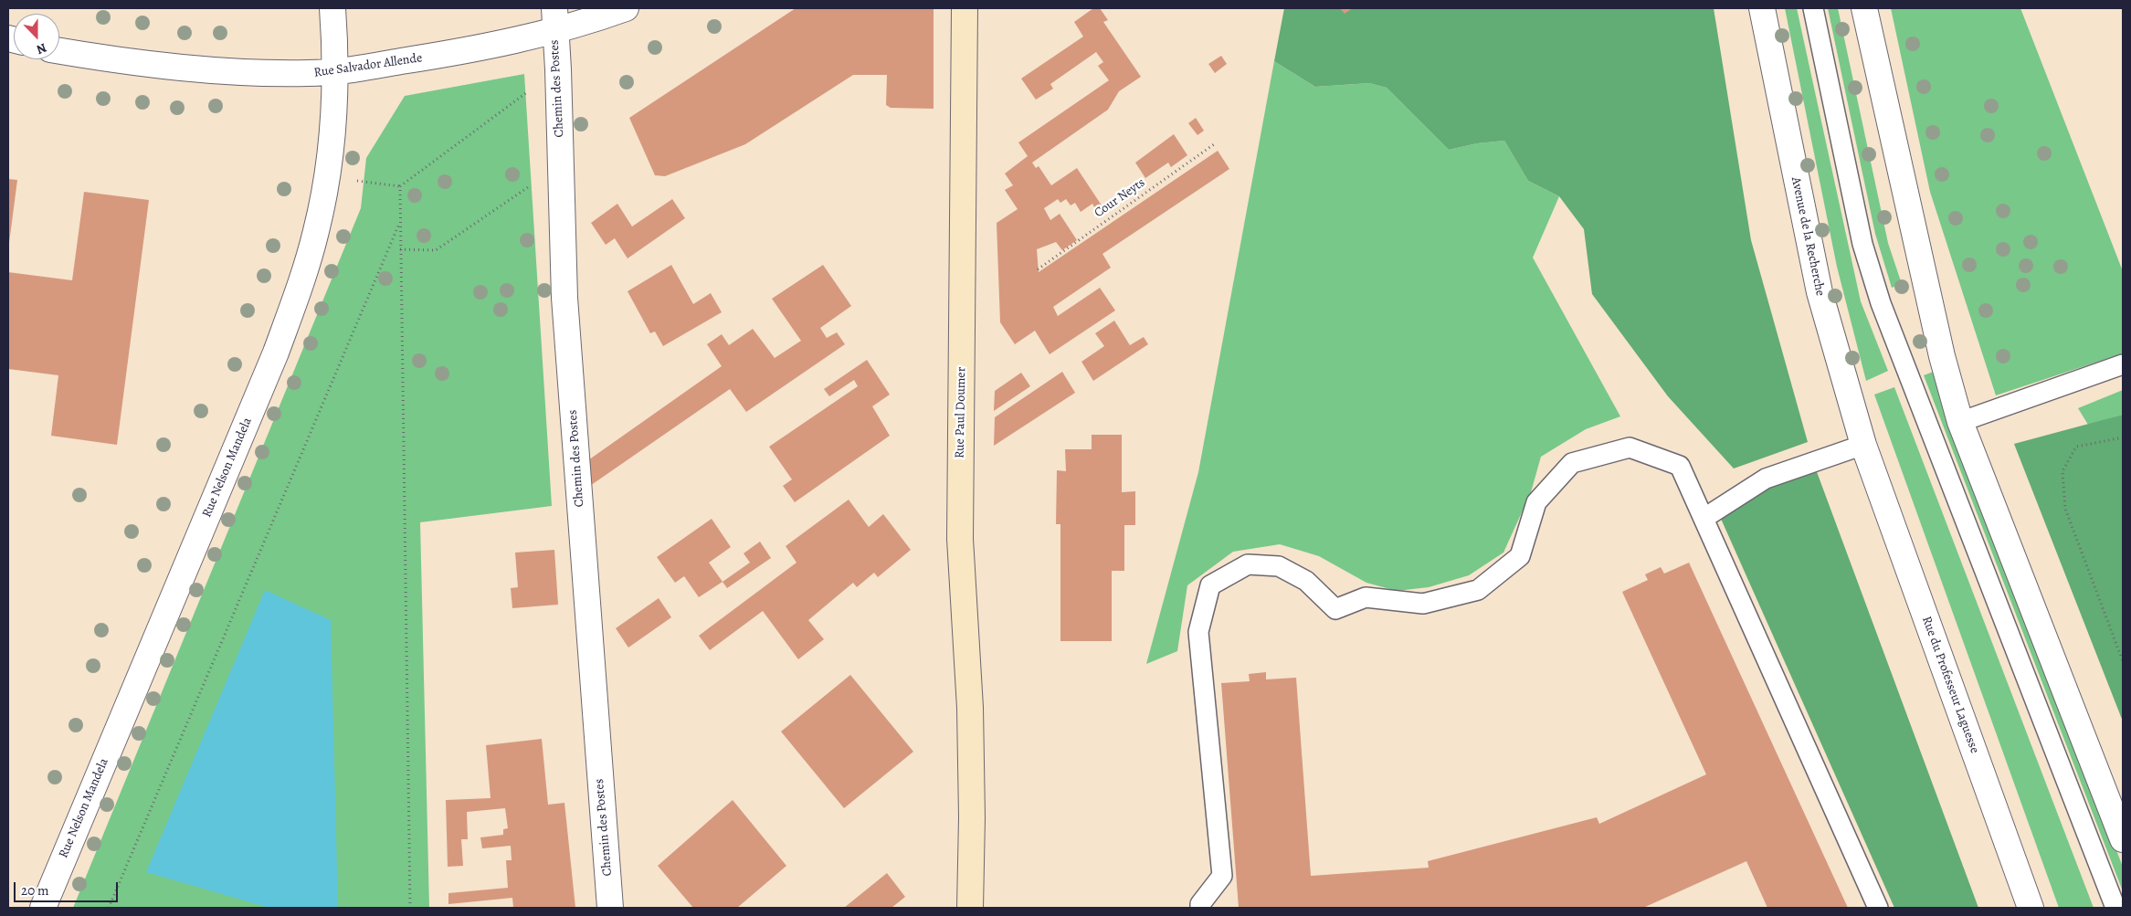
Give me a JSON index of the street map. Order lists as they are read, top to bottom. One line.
{"streets":{"main road":["Rue Paul Doumer"],"street":["Rue Salvador Allende","Chemin des Postes","Avenue de la Recherche","Rue Nelson Mandela","Rue du Professeur Laguesse"],"path":["Cour Neyts"]},"crossings":[["Rue Salvador Allende","Chemin des Postes"],["Rue Salvador Allende","Rue Nelson Mandela"],["Avenue de la Recherche","Rue du Professeur Laguesse"]],"scale_bar":"20 m","north":"bottom"}
